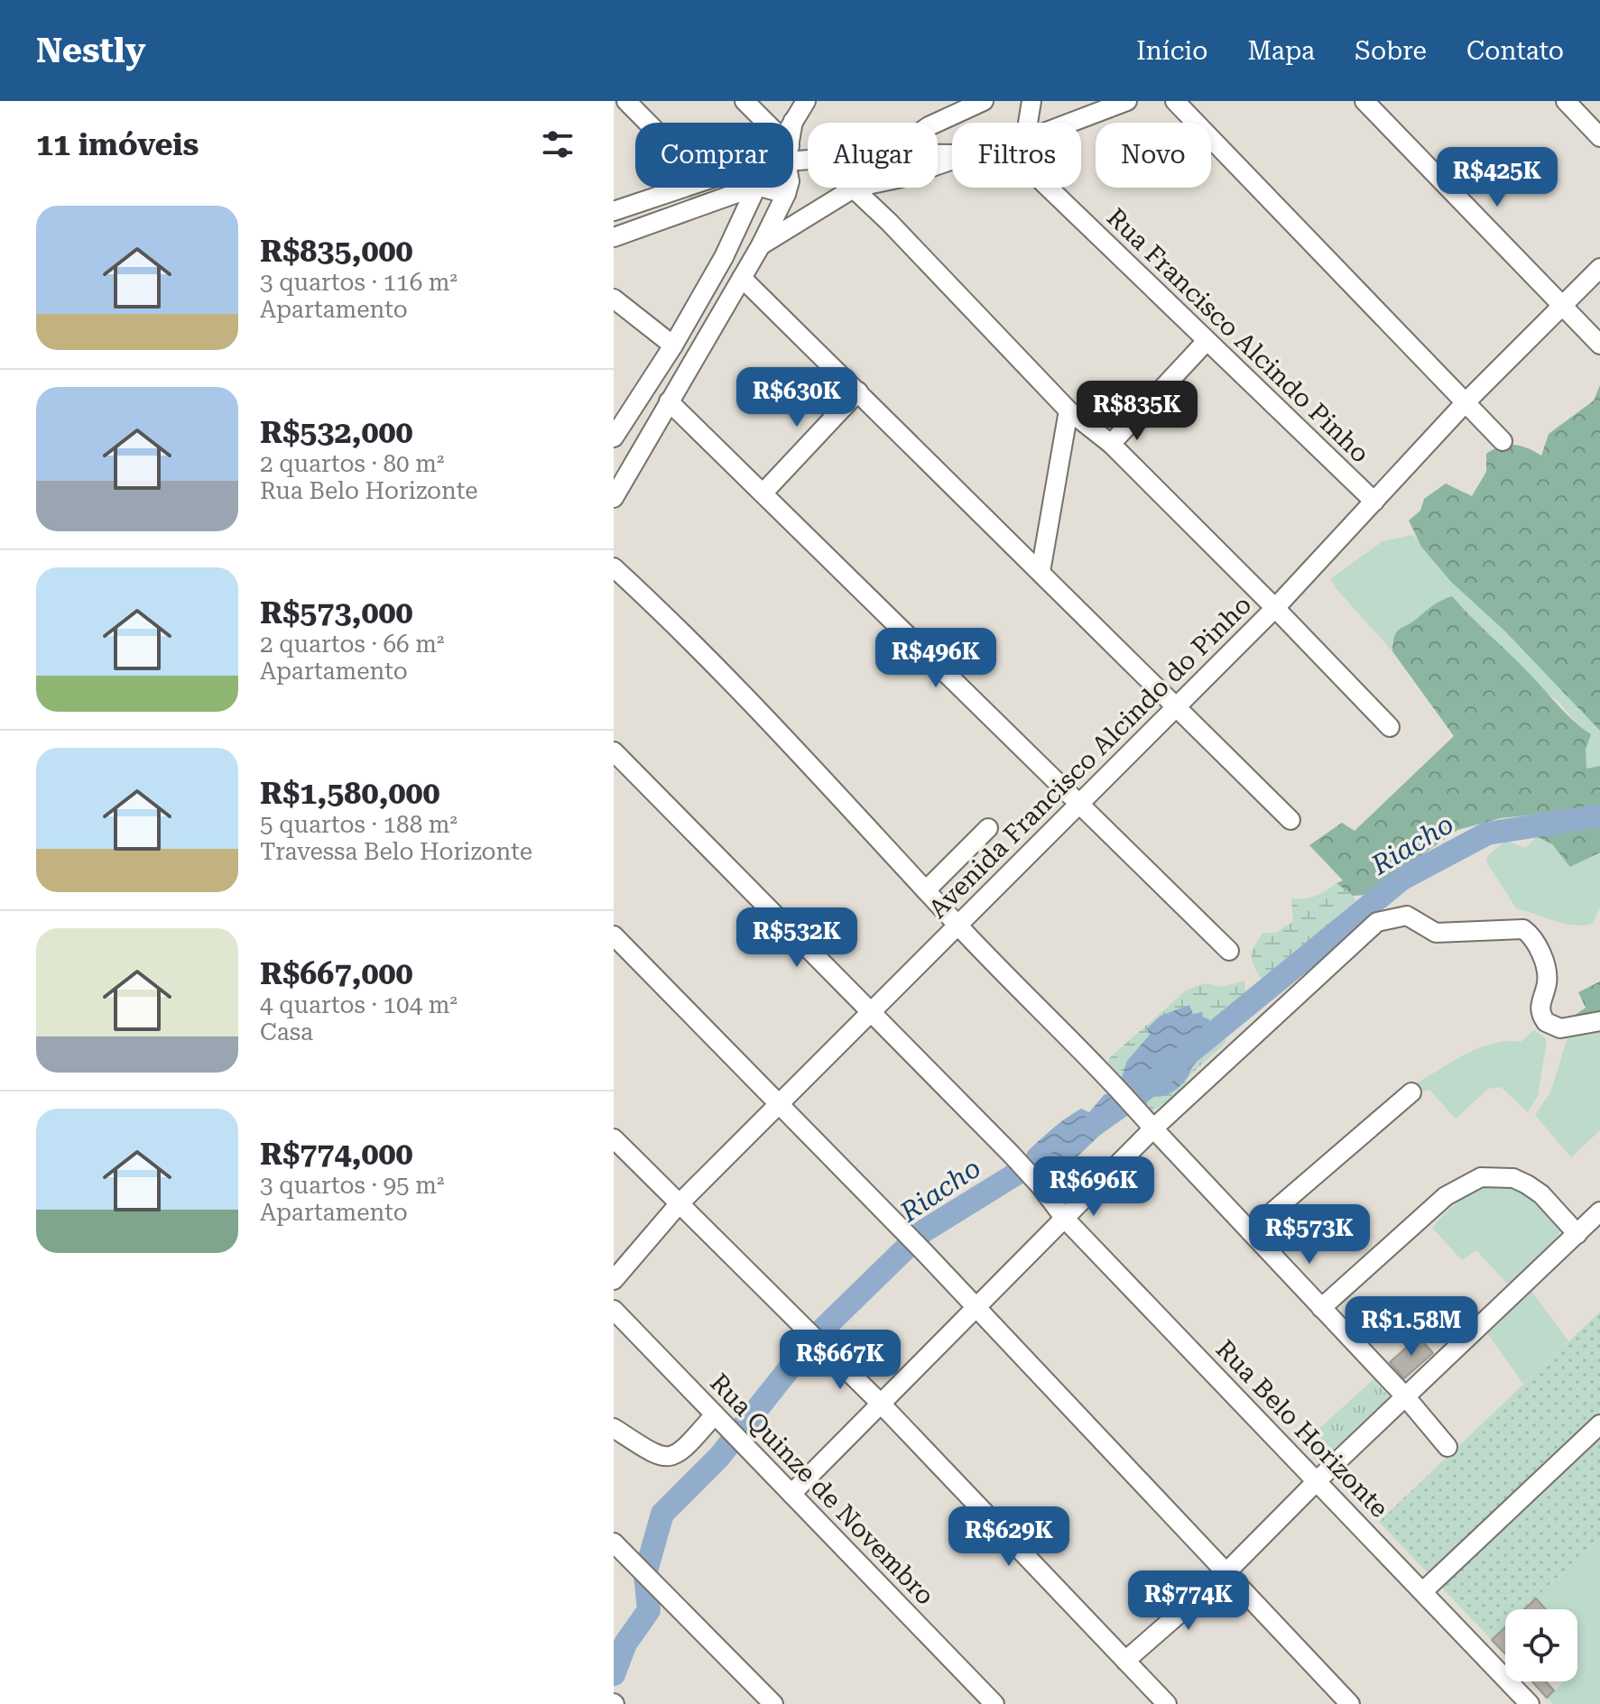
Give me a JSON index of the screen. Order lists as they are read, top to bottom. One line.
{"streets":{"street":["Rua Francisco Alcindo Pinho","Avenida Francisco Alcindo do Pinho","Rua Belo Horizonte","Rua Quinze de Novembro"]},"crossings":[["Rua Francisco Alcindo Pinho","Avenida Francisco Alcindo do Pinho"],["Avenida Francisco Alcindo do Pinho","Rua Belo Horizonte"]],"water":["Riacho"],"page":{"header":"Nestly","nav":["Início","Mapa","Sobre","Contato"],"heading":"11 imóveis","chip":["Comprar","Alugar","Filtros","Novo"],"price":["R$425K","R$630K","R$835K","R$496K","R$532K","R$696K","R$573K","R$1.58M","R$667K","R$629K","R$774K"],"list":[{"name":"R$835,000","note":"3 quartos · 116 m² · Apartamento"},{"name":"R$532,000","note":"2 quartos · 80 m² · Rua Belo Horizonte"},{"name":"R$573,000","note":"2 quartos · 66 m² · Apartamento"},{"name":"R$1,580,000","note":"5 quartos · 188 m² · Travessa Belo Horizonte"},{"name":"R$667,000","note":"4 quartos · 104 m² · Casa"},{"name":"R$774,000","note":"3 quartos · 95 m² · Apartamento"}]}}
